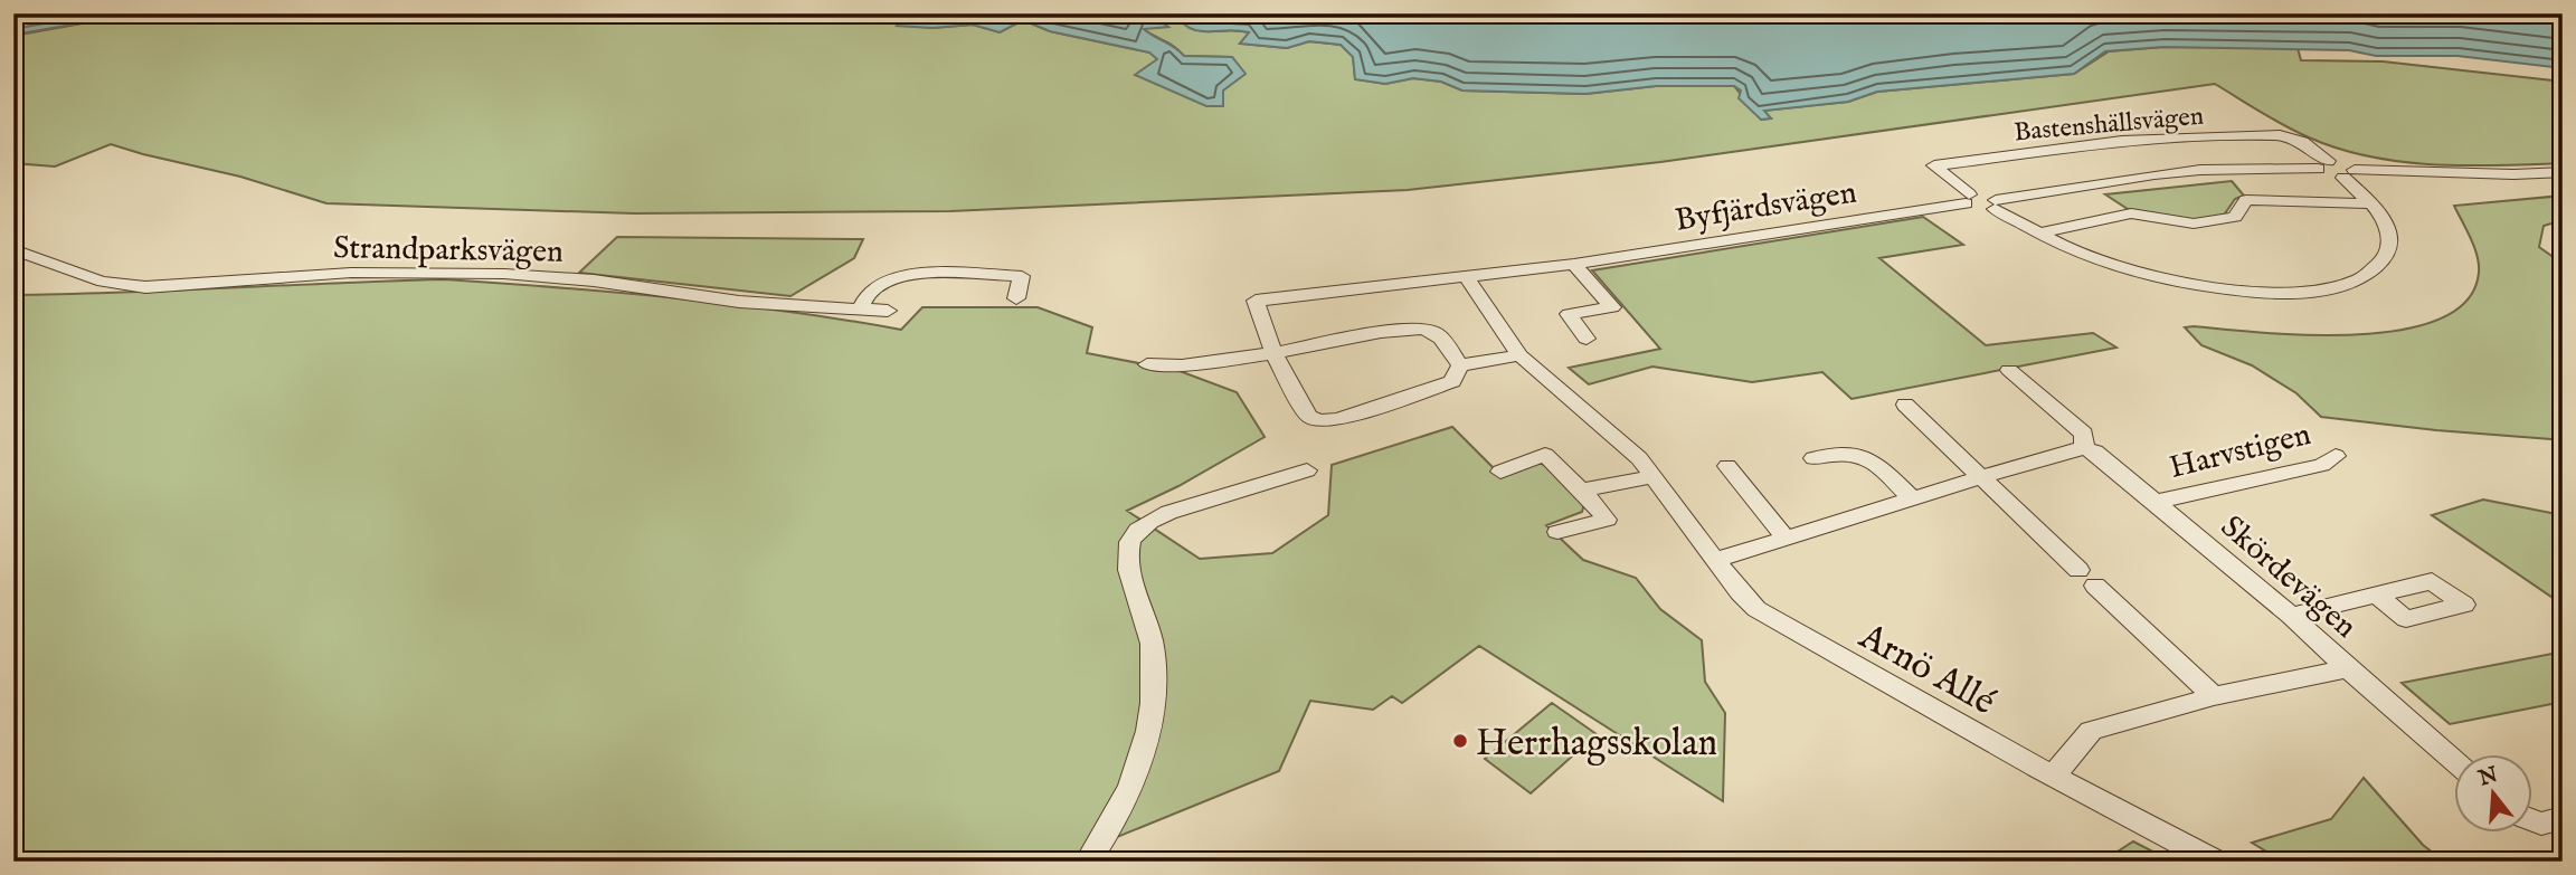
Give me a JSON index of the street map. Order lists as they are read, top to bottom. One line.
{"streets":{"street":["Bastenshällsvägen","Byfjärdsvägen","Strandparksvägen","Harvstigen","Skördevägen","Arnö Allé"]},"crossings":[["Bastenshällsvägen","Byfjärdsvägen"],["Byfjärdsvägen","Arnö Allé"],["Harvstigen","Skördevägen"],["Skördevägen","Arnö Allé"]],"places":["Herrhagsskolan"],"north":"top"}
